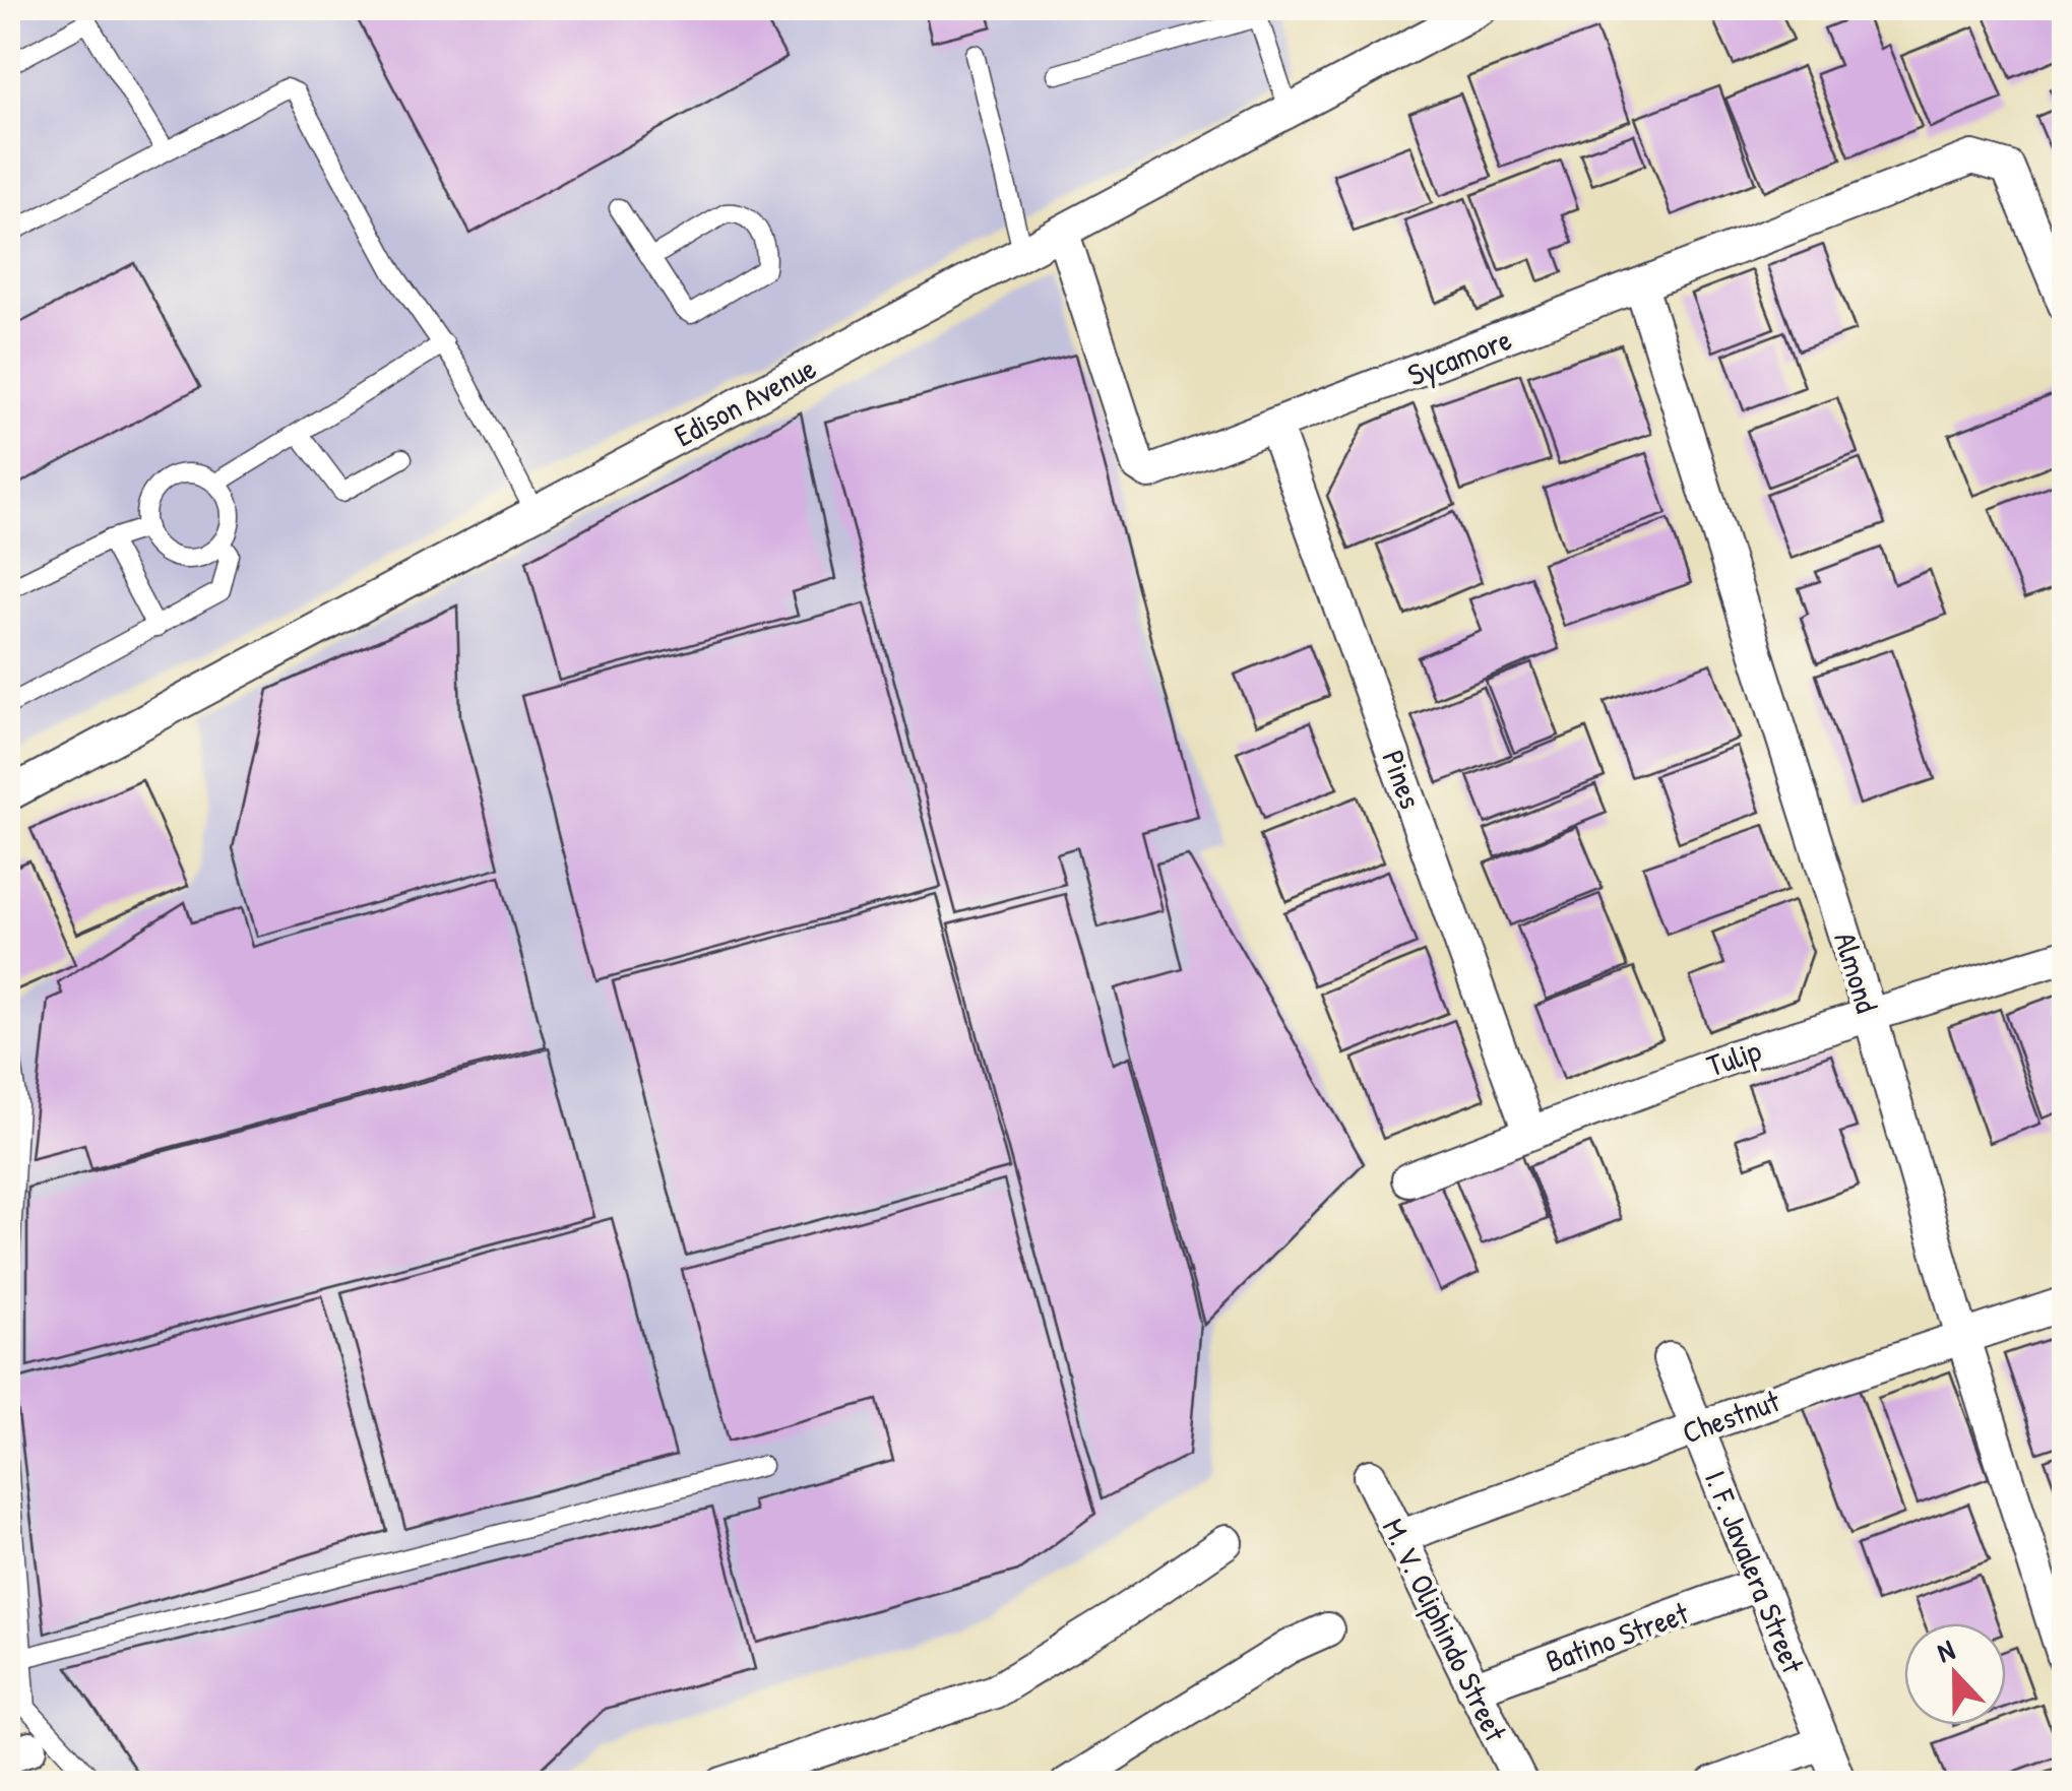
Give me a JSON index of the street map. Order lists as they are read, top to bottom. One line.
{"streets":{"street":["Sycamore","Edison Avenue","Pines","Almond","Tulip","Chestnut","I. F. Javalera Street","M. V. Oliphindo Street","Batino Street"]},"crossings":[["Sycamore","Edison Avenue"],["Sycamore","Pines"],["Sycamore","Almond"],["Pines","Tulip"],["Almond","Tulip"],["Almond","Chestnut"],["Chestnut","I. F. Javalera Street"],["Chestnut","M. V. Oliphindo Street"],["I. F. Javalera Street","Batino Street"],["M. V. Oliphindo Street","Batino Street"]],"north":"top"}
